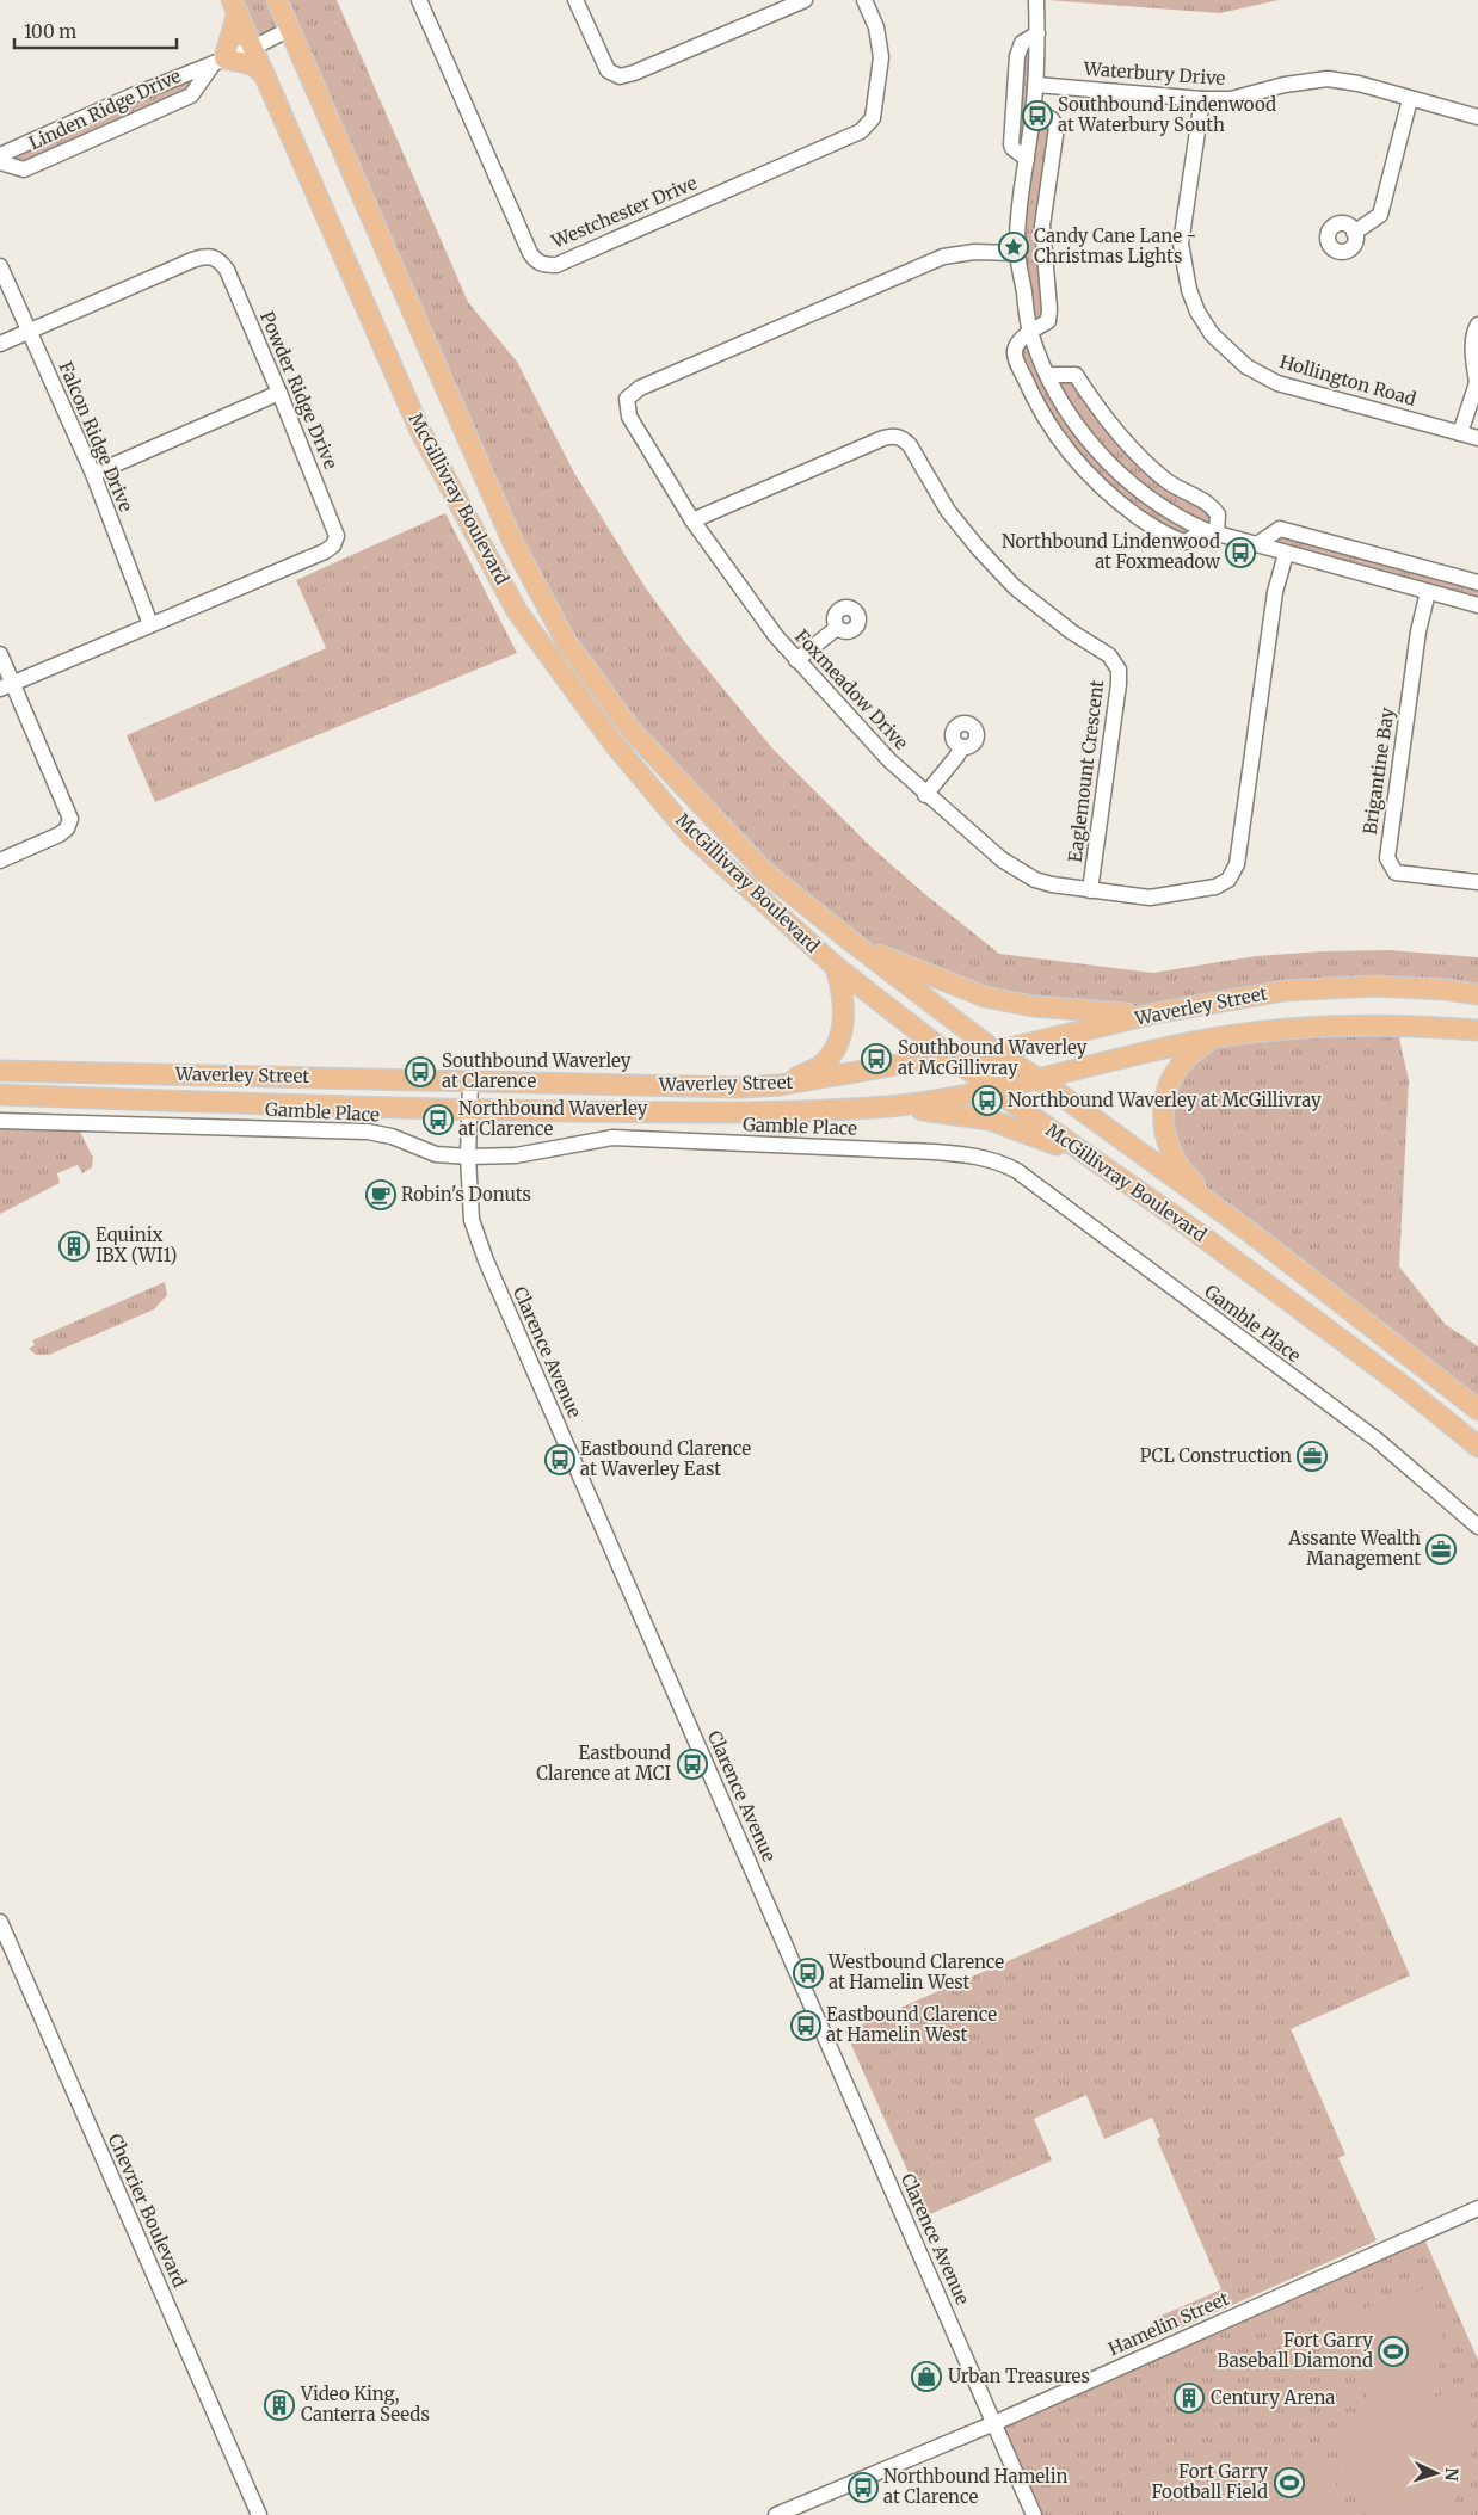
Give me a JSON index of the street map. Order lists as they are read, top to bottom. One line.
{"streets":{"main road":["McGillivray Boulevard","Waverley Street"],"street":["Waterbury Drive","Linden Ridge Drive","Westchester Drive","Hollington Road","Powder Ridge Drive","Falcon Ridge Drive","Foxmeadow Drive","Eaglemount Crescent","Brigantine Bay","Gamble Place","Clarence Avenue","Chevrier Boulevard","Hamelin Street"]},"crossings":[["Waterbury Drive","Hollington Road"],["Linden Ridge Drive","McGillivray Boulevard"],["Powder Ridge Drive","Falcon Ridge Drive"],["McGillivray Boulevard","Waverley Street"],["Foxmeadow Drive","Eaglemount Crescent"],["Waverley Street","Clarence Avenue"],["Gamble Place","Clarence Avenue"],["Clarence Avenue","Hamelin Street"]],"places":{"bus stop":["Southbound Lindenwood at Waterbury South","Northbound Lindenwood at Foxmeadow","Southbound Waverley at McGillivray","Southbound Waverley at Clarence","Northbound Waverley at McGillivray","Northbound Waverley at Clarence","Eastbound Clarence at Waverley East","Eastbound Clarence at MCI","Westbound Clarence at Hamelin West","Eastbound Clarence at Hamelin West","Northbound Hamelin at Clarence"],"place":["Candy Cane Lane - Christmas Lights"],"cafe":["Robin's Donuts"],"building":["Equinix IBX (WI1)","Century Arena","Video King, Canterra Seeds"],"office":["PCL Construction","Assante Wealth Management"],"sports":["Fort Garry Baseball Diamond","Fort Garry Football Field"],"shop":["Urban Treasures"]},"scale_bar":"100 m","north":"right"}
